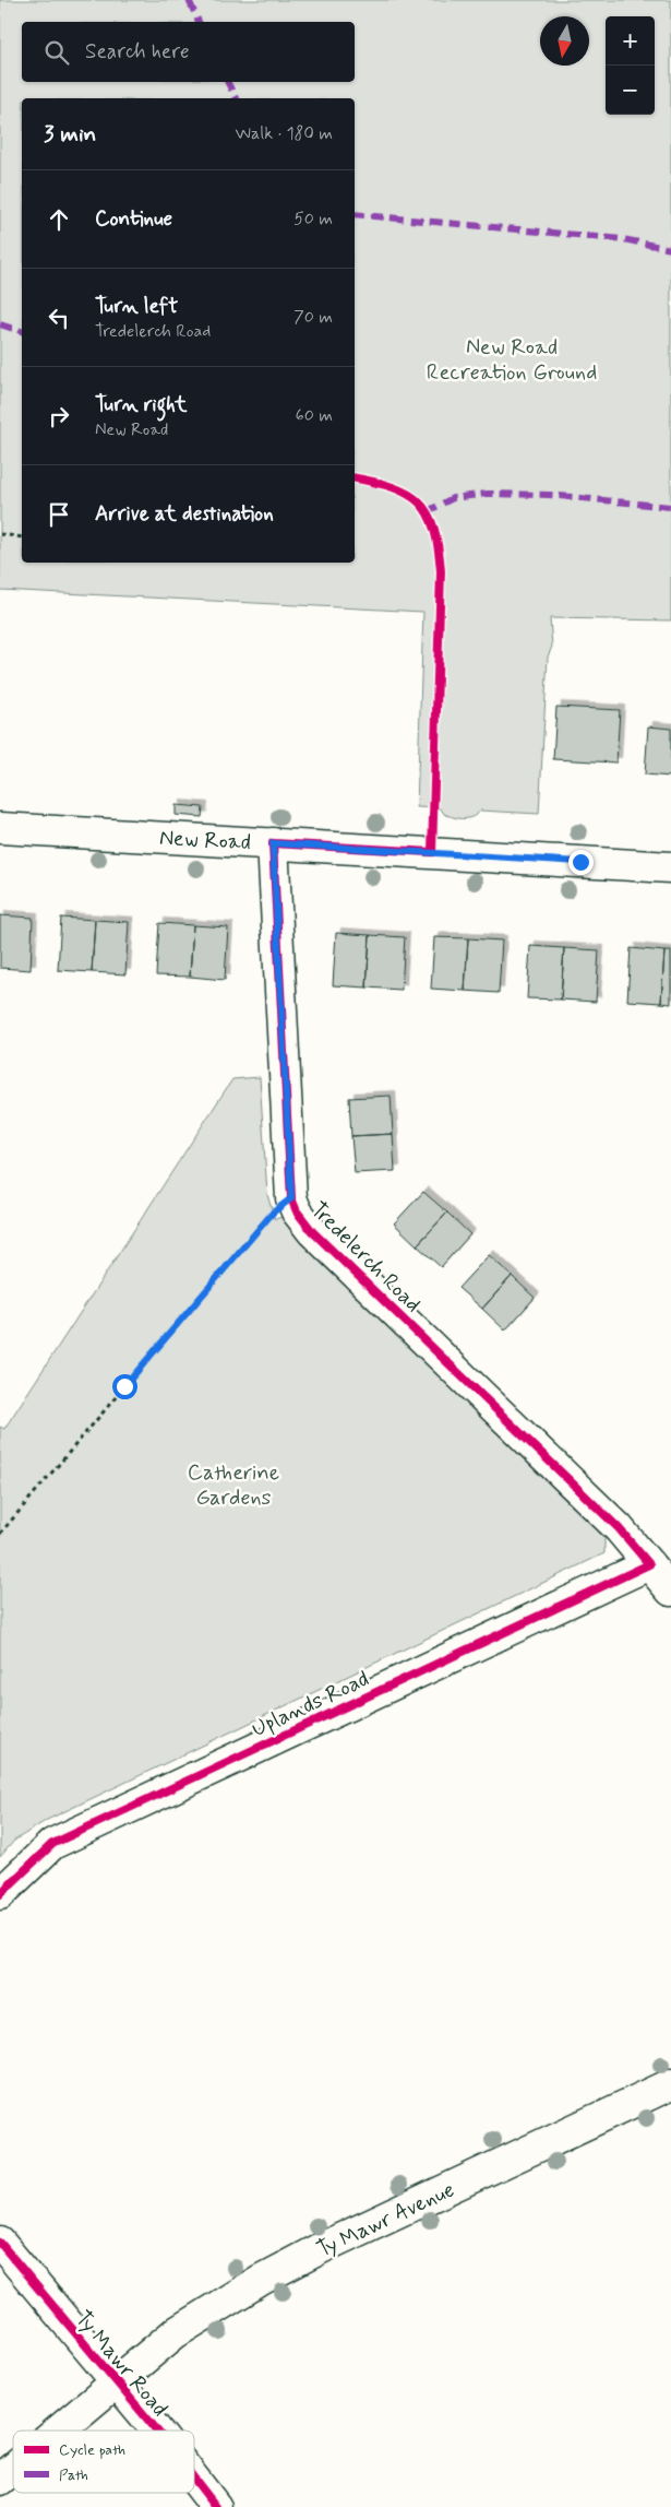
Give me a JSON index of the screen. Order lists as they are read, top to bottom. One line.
{"streets":{"street":["New Road","Tredelerch Road","Uplands Road","Ty Mawr Avenue","Ty Mawr Road"]},"crossings":[["New Road","Tredelerch Road"],["Tredelerch Road","Uplands Road"],["Ty Mawr Avenue","Ty Mawr Road"]],"parks":["New Road Recreation Ground","Catherine Gardens"],"legend":["Cycle path","Path"],"north":"bottom","page":{"map_buttons":["+","−"],"search":"Search here","heading":["3 min","Walk · 180 m"],"list":[["Continue","50 m"],["Turn left","Tredelerch Road","70 m"],["Turn right","New Road","60 m"],"Arrive at destination"]}}
